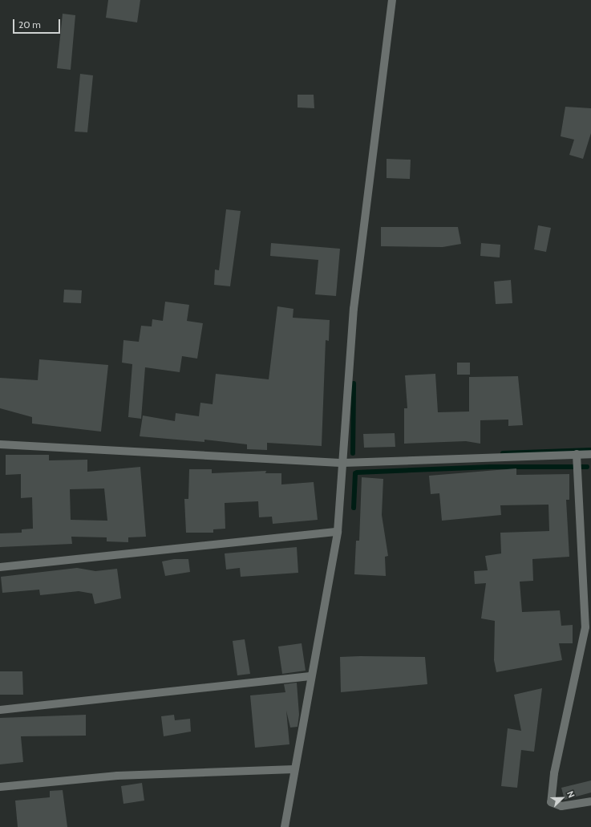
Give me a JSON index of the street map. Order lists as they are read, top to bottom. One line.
{"scale_bar":"20 m","north":"top right"}
